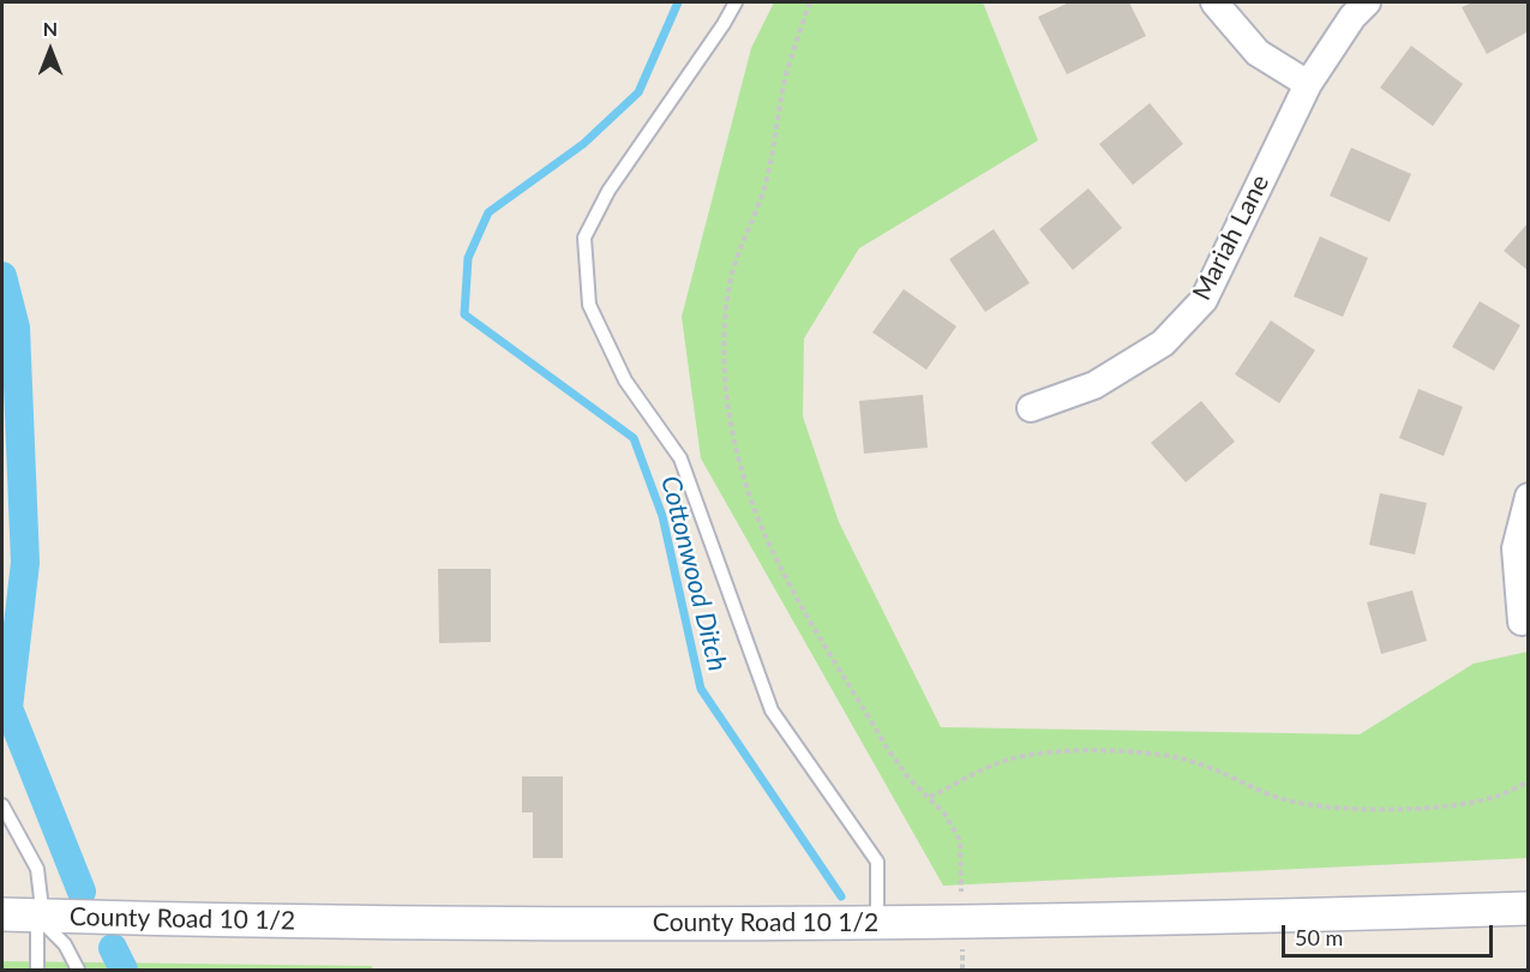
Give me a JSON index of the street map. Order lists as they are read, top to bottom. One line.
{"streets":{"street":["Mariah Lane","County Road 10 1/2"]},"water":["Cottonwood Ditch"],"scale_bar":"50 m","north":"top"}
